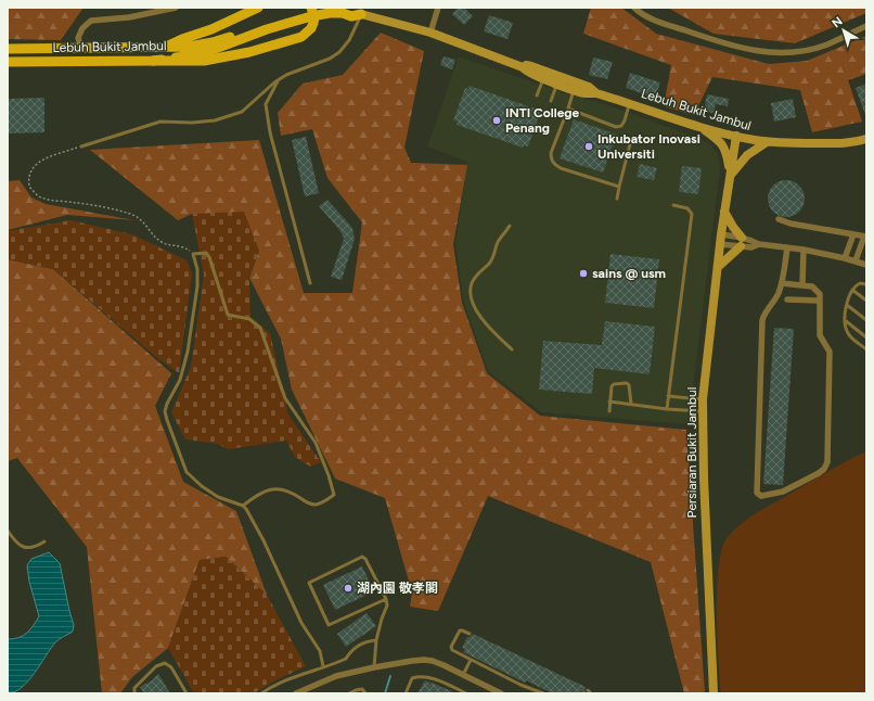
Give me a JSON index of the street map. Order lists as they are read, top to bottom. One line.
{"streets":{"main road":["Lebuh Bukit Jambul","Persiaran Bukit Jambul"]},"crossings":[["Lebuh Bukit Jambul","Persiaran Bukit Jambul"]],"places":["INTI College Penang","Inkubator Inovasi Universiti","sains @ usm","湖內園 敬孝閣"],"north":"top left"}
